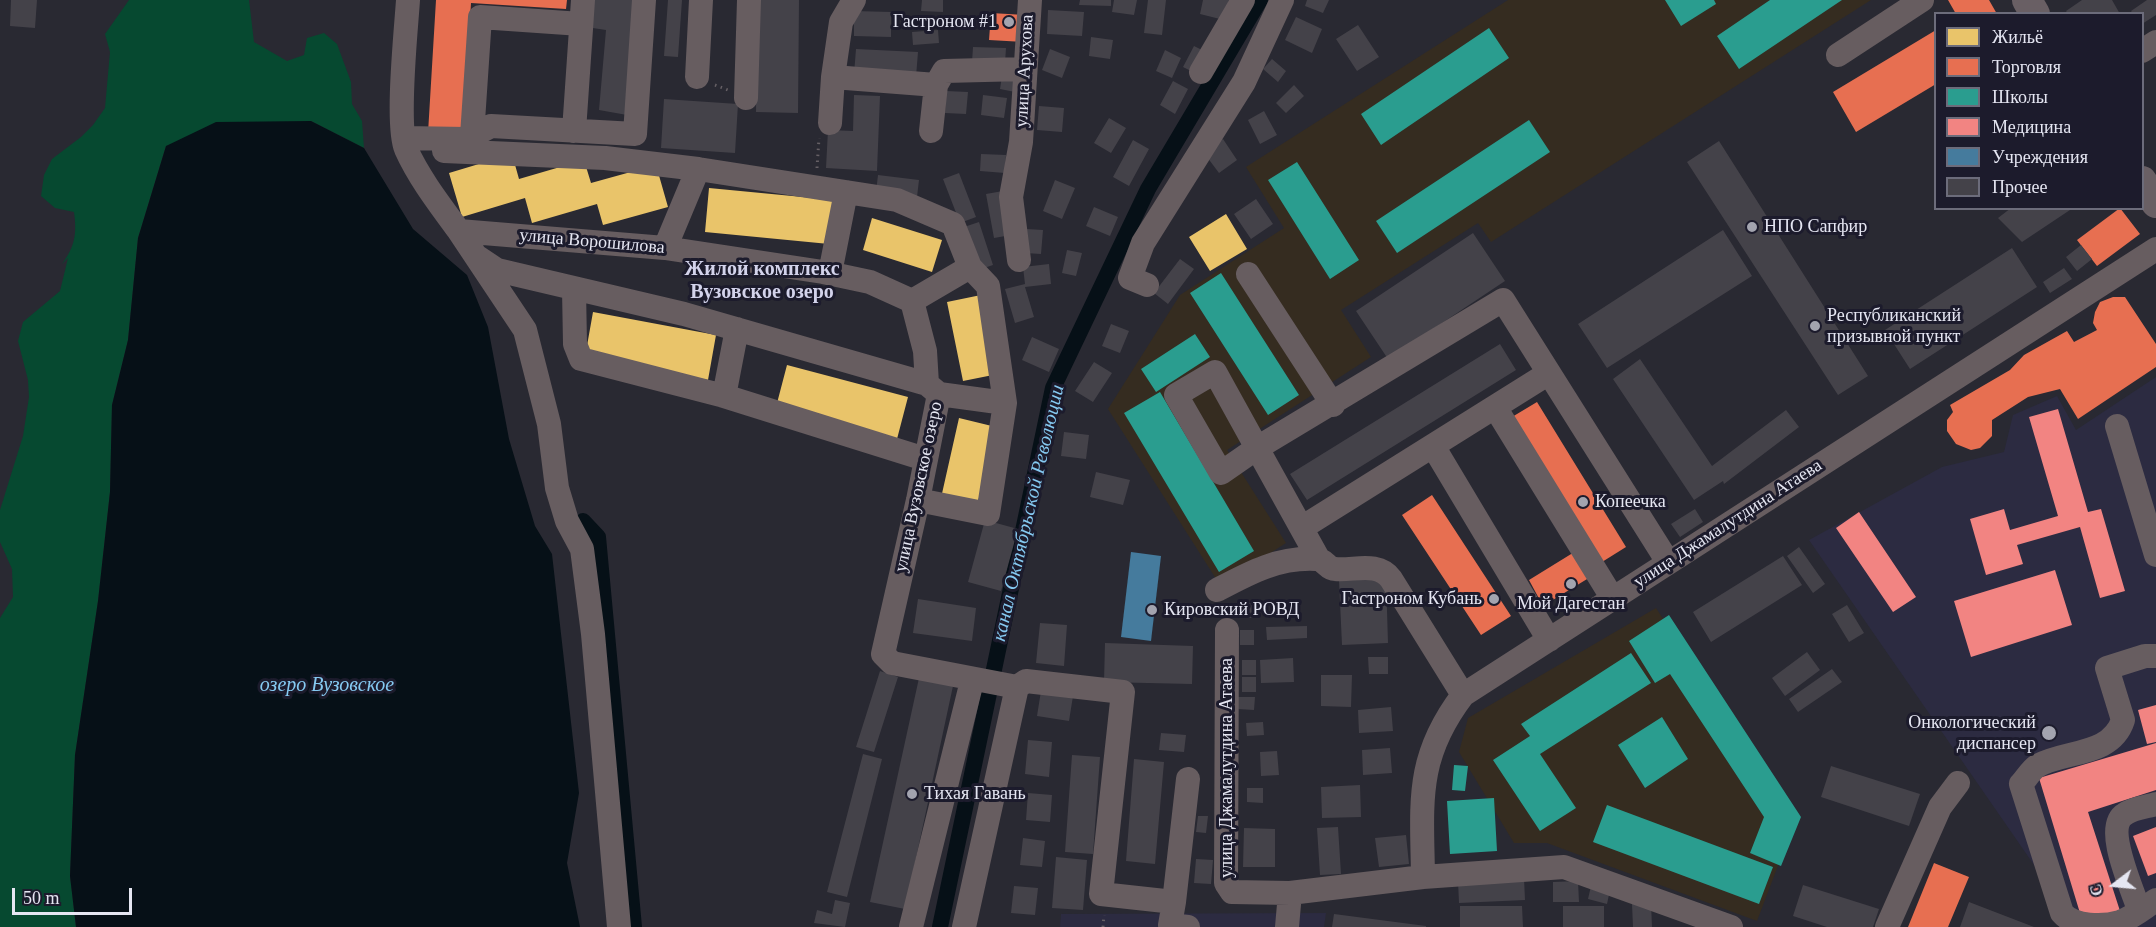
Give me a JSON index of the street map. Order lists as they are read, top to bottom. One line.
{"streets":{"street":["улица Арухова","улица Ворошилова","улица Вузовское озеро","улица Джамалутдина Атаева"]},"districts":["Жилой комплекс Вузовское озеро"],"water":["канал Октябрьской Революции","озеро Вузовское"],"places":["Гастроном #1","НПО Сапфир","Республиканский призывной пункт","Копеечка","Мой Дагестан","Гастроном Кубань","Кировский РОВД","Онкологический диспансер","Тихая Гавань"],"legend":["Жильё","Торговля","Школы","Медицина","Учреждения","Прочее"],"scale_bar":"50 m","north":"left"}
